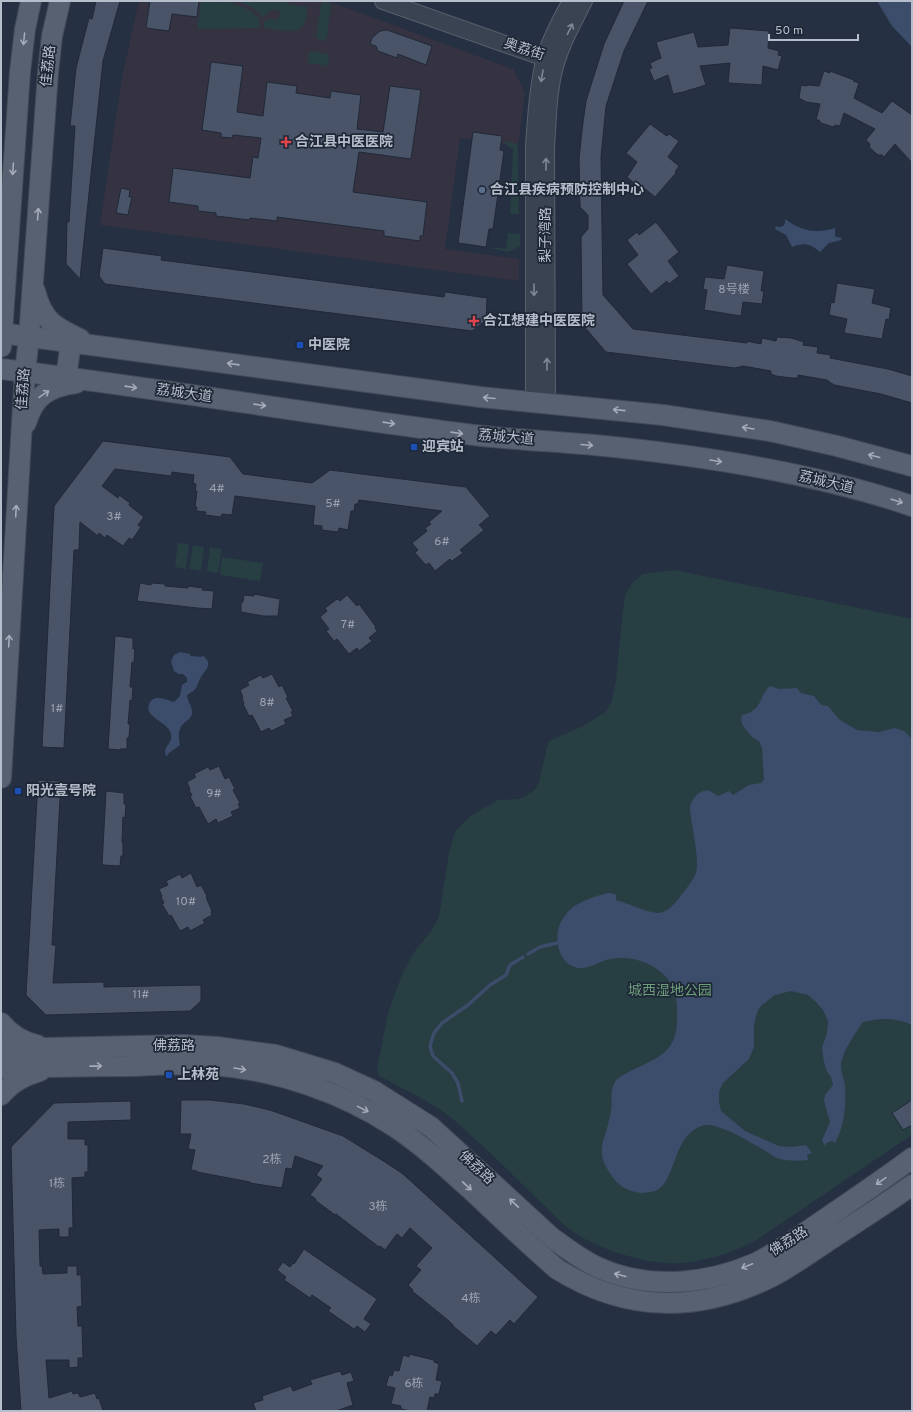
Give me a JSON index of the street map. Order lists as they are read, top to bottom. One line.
{"streets":{"main road":["佳荔路","荔城大道","佛荔路"],"street":["奥荔街","梨子湾路"]},"crossings":[["奥荔街","梨子湾路"],["佳荔路","荔城大道"]],"parks":["城西湿地公园"],"places":{"health":["合江县中医医院","合江想建中医医院"],"other":["合江县疾病预防控制中心"],"transit":["中医院","迎宾站","阳光壹号院","上林苑"]},"house_numbers":["8号楼","4#","5#","3#","6#","7#","8#","1#","9#","10#","11#","2栋","1栋","3栋","4栋","6栋"],"scale_bar":"50 m"}
